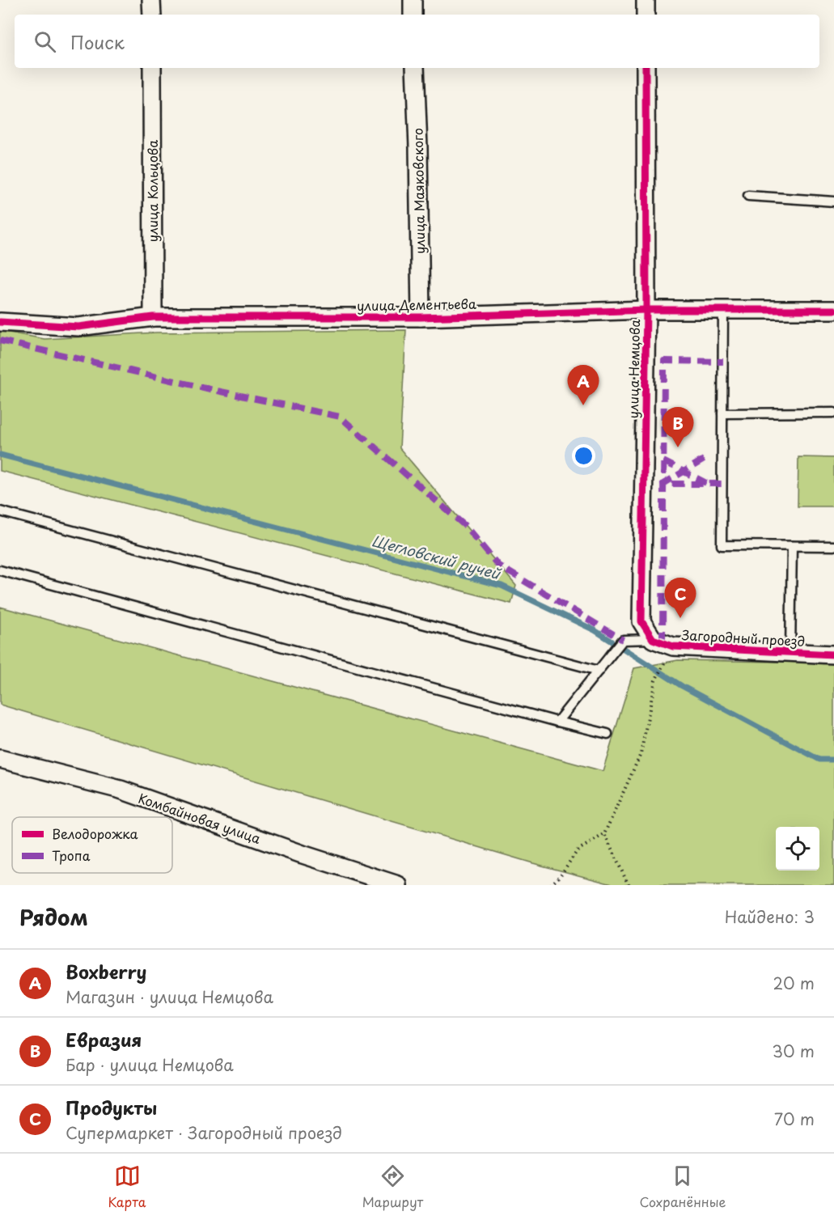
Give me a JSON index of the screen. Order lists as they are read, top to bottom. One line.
{"streets":{"street":["улица Кольцова","улица Маяковского","улица Дементьева","улица Немцова","Загородный проезд","Комбайновая улица"]},"crossings":[["улица Кольцова","улица Дементьева"],["улица Маяковского","улица Дементьева"],["улица Дементьева","улица Немцова"],["улица Немцова","Загородный проезд"]],"water":["Щегловский ручей"],"legend":["Велодорожка","Тропа"],"page":{"search":"Поиск","pins":["A","B","C"],"heading":["Рядом","Найдено: 3"],"list":[{"mark":"A","name":"Boxberry","note":"Магазин · улица Немцова","value":"20 m"},{"mark":"B","name":"Евразия","note":"Бар · улица Немцова","value":"30 m"},{"mark":"C","name":"Продукты","note":"Супермаркет · Загородный проезд","value":"70 m"}],"nav":["Карта","Маршрут","Сохранённые"]}}
